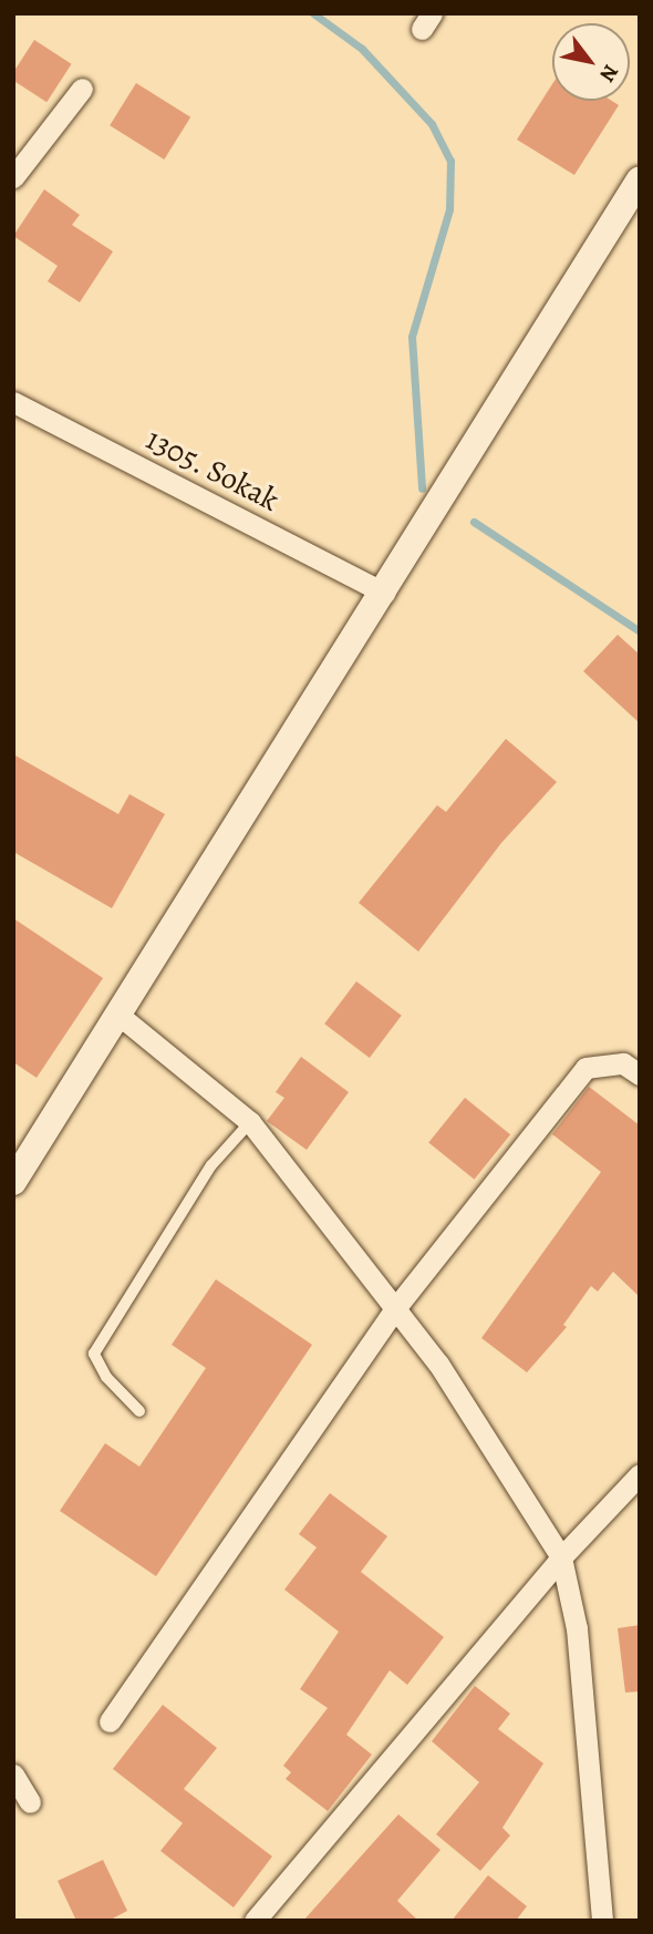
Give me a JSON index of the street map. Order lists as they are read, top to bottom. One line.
{"streets":{"street":["1305. Sokak"]},"north":"bottom right"}
